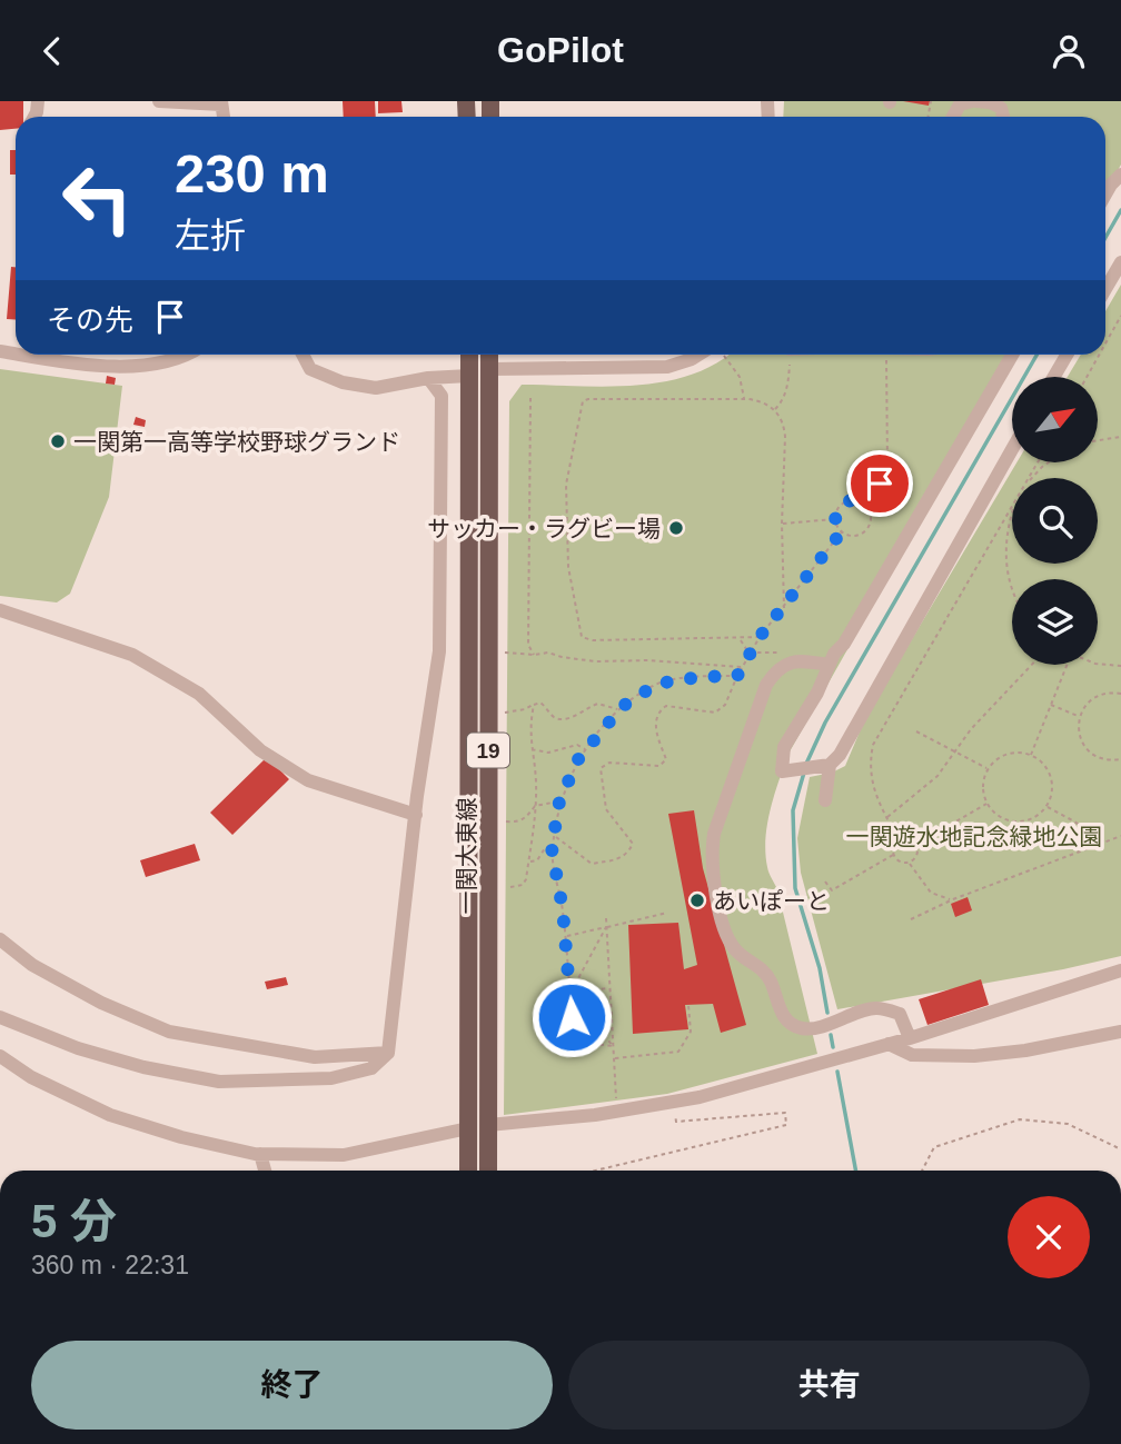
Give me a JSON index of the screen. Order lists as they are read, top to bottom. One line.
{"streets":{"main road":["19","一関大東線"]},"parks":["一関遊水地記念緑地公園"],"places":["一関第一高等学校野球グランド","サッカー・ラグビー場","あいぽーと"],"north":"top right","page":{"header":"GoPilot","turn":["230 m","左折"],"then":"その先","heading":["5 分","360 m · 22:31"],"buttons":["終了","共有"]}}
